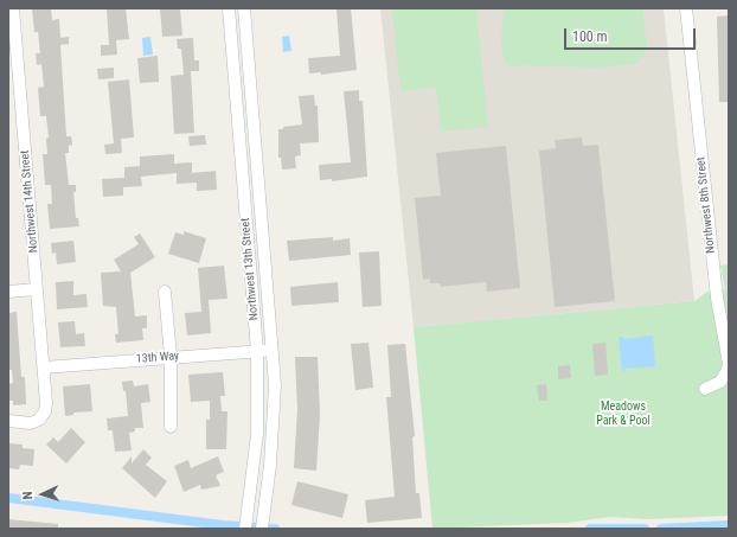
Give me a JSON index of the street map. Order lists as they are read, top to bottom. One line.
{"streets":{"street":["Northwest 14th Street","Northwest 8th Street","Northwest 13th Street","13th Way"]},"crossings":[["Northwest 14th Street","13th Way"],["Northwest 13th Street","13th Way"]],"parks":["Meadows Park & Pool"],"scale_bar":"100 m","north":"left"}
